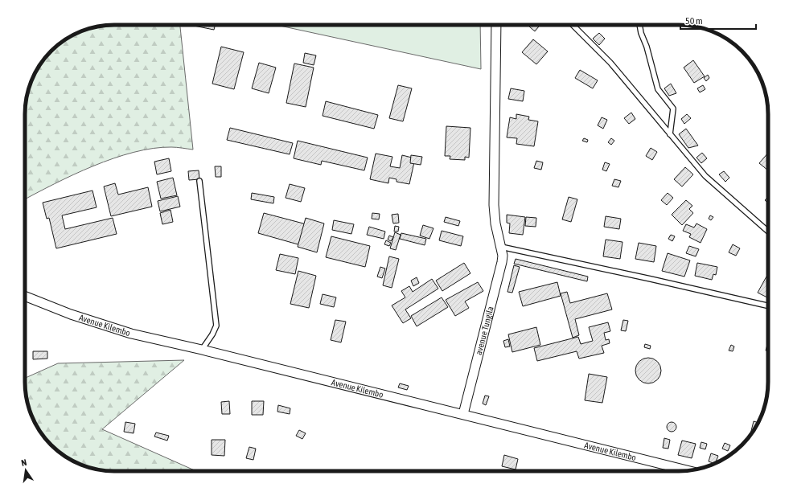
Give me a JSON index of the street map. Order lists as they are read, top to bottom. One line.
{"streets":{"street":["Avenue Kilembo","avenue Tungila"]},"crossings":[["Avenue Kilembo","avenue Tungila"]],"scale_bar":"50 m","north":"top"}
